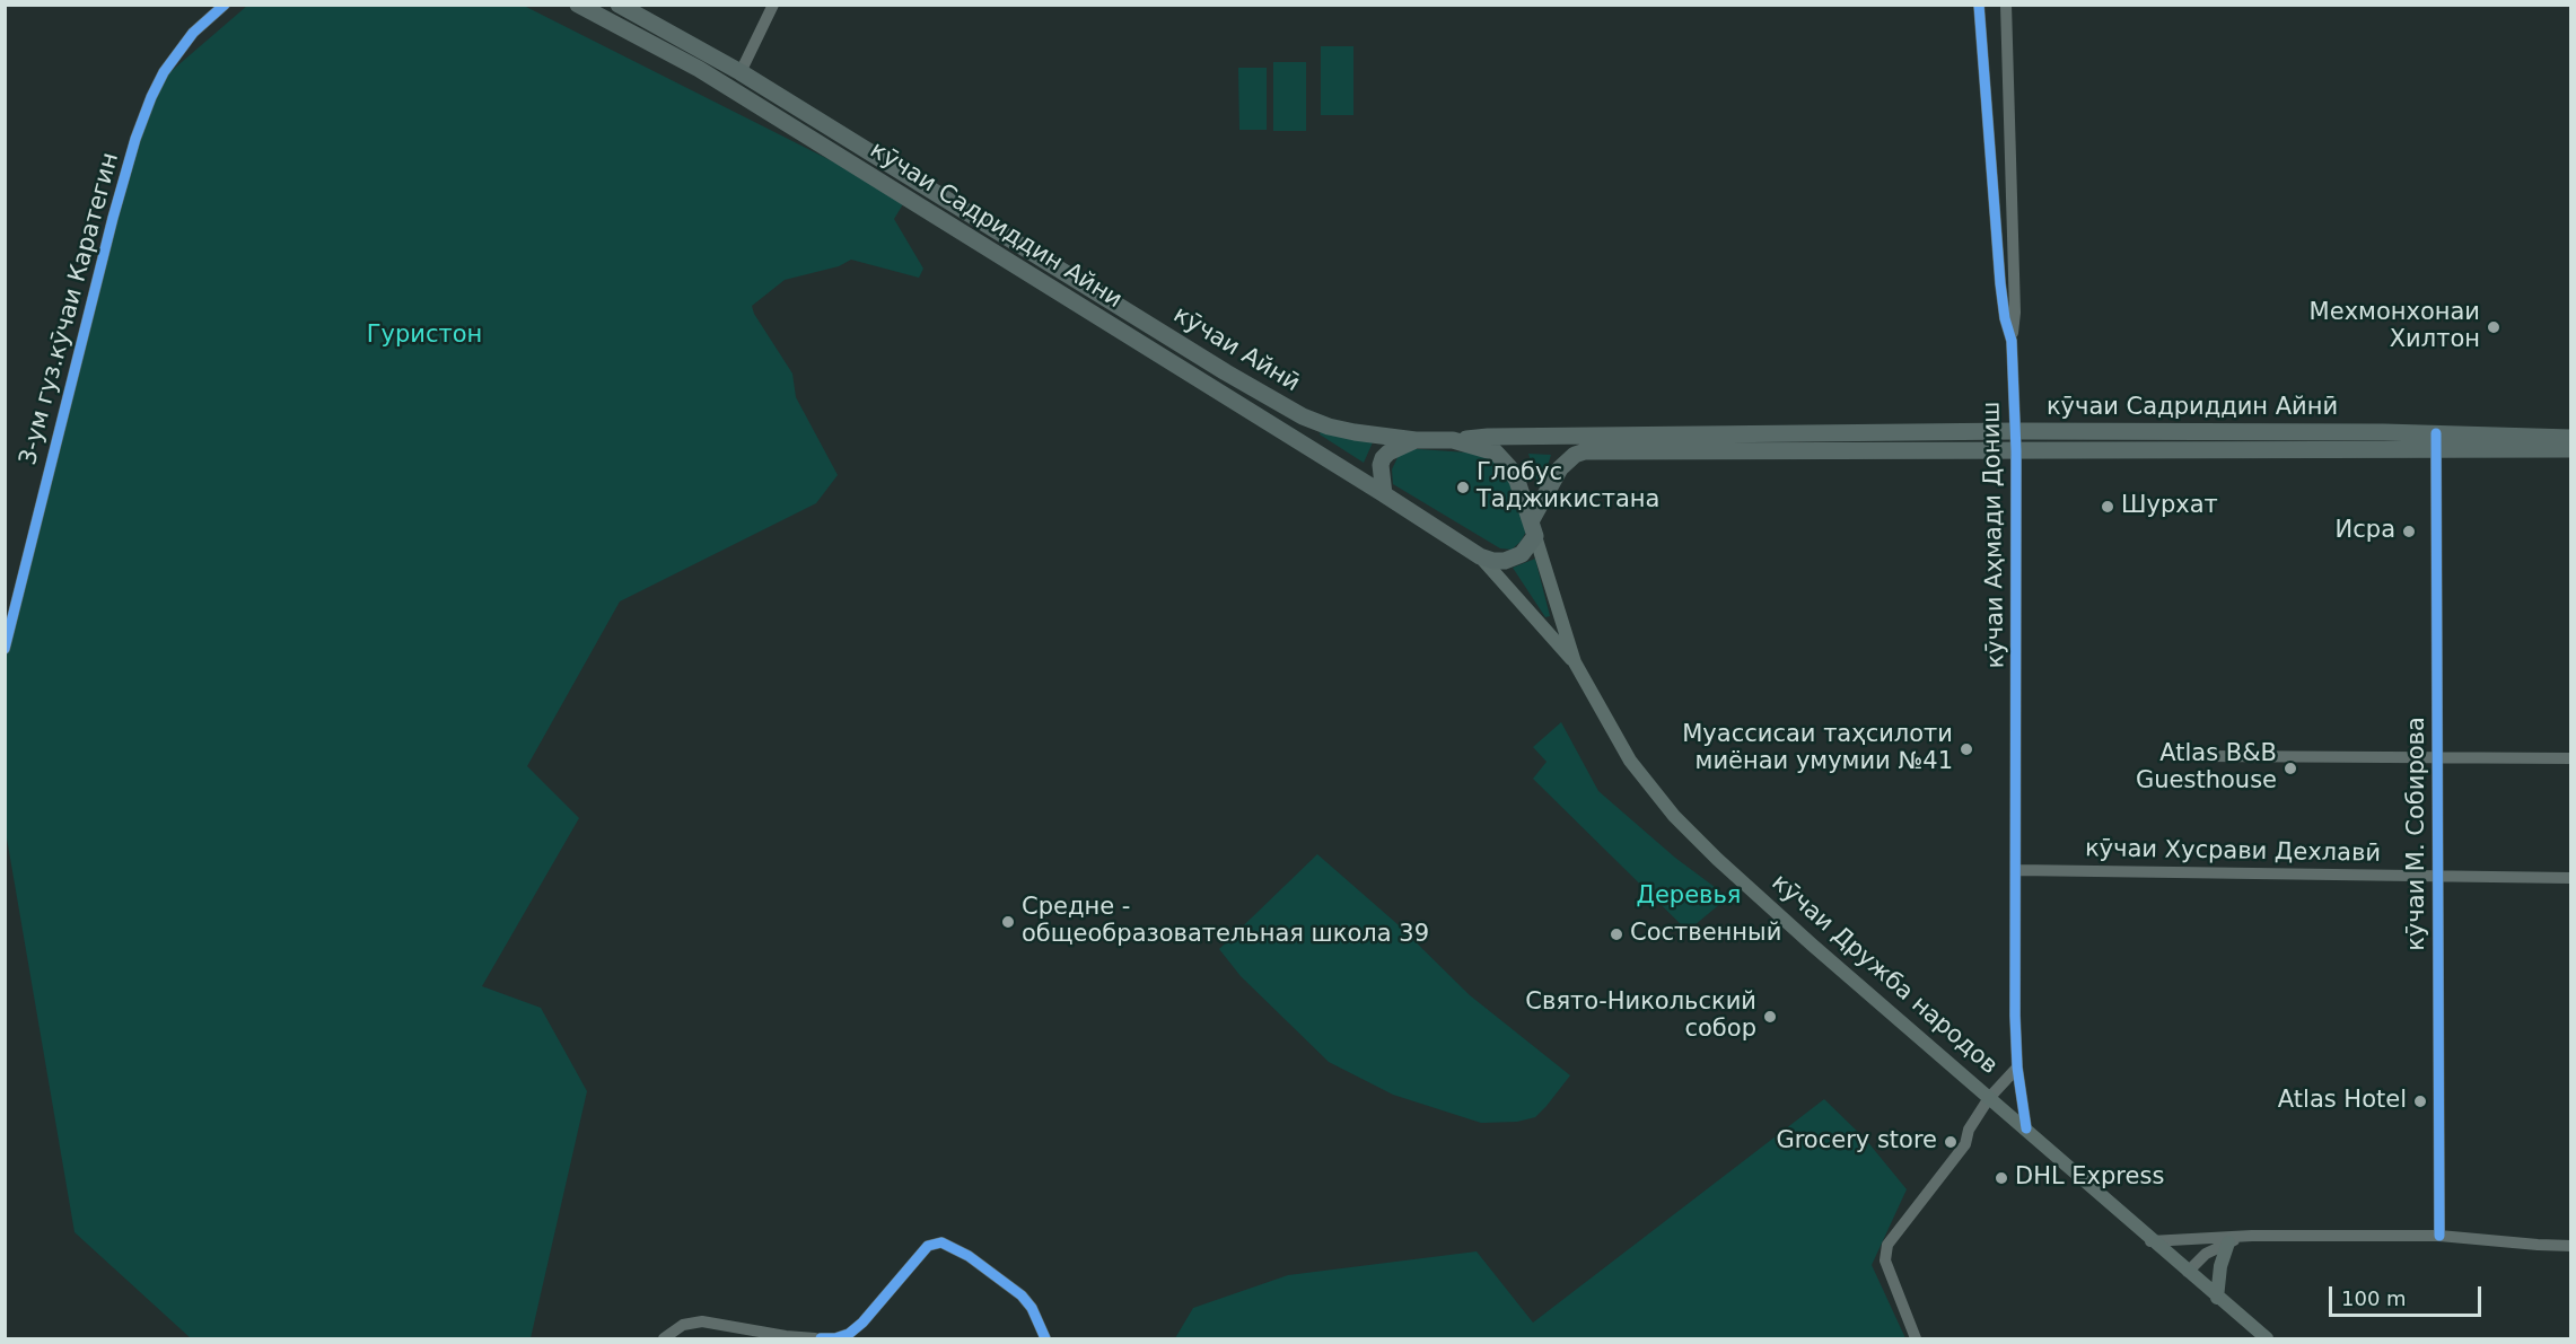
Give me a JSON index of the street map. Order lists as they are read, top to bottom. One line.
{"streets":{"highway":["кӯчаи Садриддин Айни","кӯчаи Айнӣ","кӯчаи Садриддин Айнӣ"],"main road":["кӯчаи Дружба народов"],"street":["3-ум гуз.кӯчаи Каратегин","кӯчаи Аҳмади Дониш","кӯчаи М. Собирова","кӯчаи Хусрави Дехлавӣ"]},"crossings":[["кӯчаи Садриддин Айни","кӯчаи Айнӣ"],["кӯчаи Садриддин Айнӣ","кӯчаи Аҳмади Дониш"],["кӯчаи Садриддин Айнӣ","кӯчаи М. Собирова"],["кӯчаи Аҳмади Дониш","кӯчаи Хусрави Дехлавӣ"],["кӯчаи Аҳмади Дониш","кӯчаи Дружба народов"],["кӯчаи М. Собирова","кӯчаи Хусрави Дехлавӣ"]],"parks":["Гуристон","Деревья"],"places":["Мехмонхонаи Хилтон","Глобус Таджикистана","Шурхат","Исра","Муассисаи таҳсилоти миёнаи умумии №41","Atlas B&B Guesthouse","Средне - общеобразовательная школа 39","Соственный","Свято-Никольский собор","Atlas Hotel","Grocery store","DHL Express"],"scale_bar":"100 m"}
